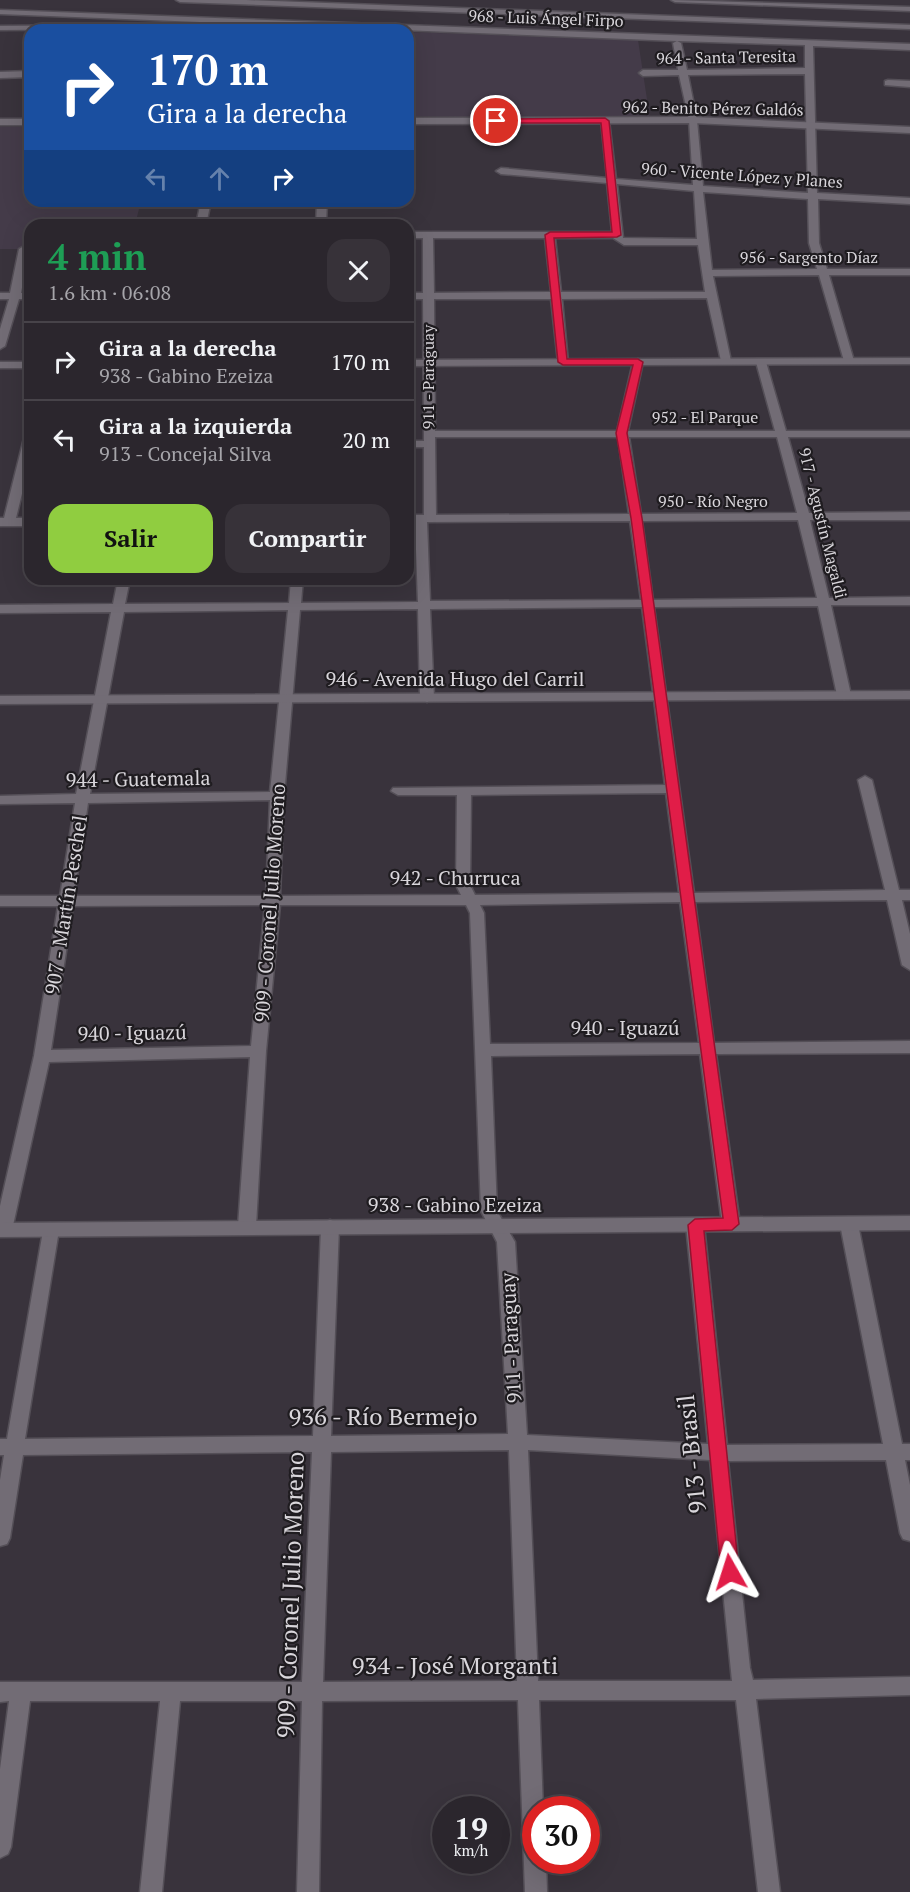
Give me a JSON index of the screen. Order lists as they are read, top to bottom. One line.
{"streets":{"street":["968 - Luis Ángel Firpo","964 - Santa Teresita","962 - Benito Pérez Galdós","960 - Vicente López y Planes","956 - Sargento Díaz","911 - Paraguay","952 - El Parque","950 - Río Negro","917 - Agustín Magaldi","946 - Avenida Hugo del Carril","944 - Guatemala","942 - Churruca","909 - Coronel Julio Moreno","907 - Martín Peschel","940 - Iguazú","938 - Gabino Ezeiza","936 - Río Bermejo","913 - Brasil","934 - José Morganti"]},"crossings":[["911 - Paraguay","952 - El Parque"],["911 - Paraguay","950 - Río Negro"],["911 - Paraguay","946 - Avenida Hugo del Carril"],["911 - Paraguay","942 - Churruca"],["911 - Paraguay","940 - Iguazú"],["911 - Paraguay","938 - Gabino Ezeiza"],["911 - Paraguay","936 - Río Bermejo"],["911 - Paraguay","934 - José Morganti"],["952 - El Parque","917 - Agustín Magaldi"],["950 - Río Negro","917 - Agustín Magaldi"],["917 - Agustín Magaldi","946 - Avenida Hugo del Carril"],["946 - Avenida Hugo del Carril","909 - Coronel Julio Moreno"],["946 - Avenida Hugo del Carril","907 - Martín Peschel"],["944 - Guatemala","909 - Coronel Julio Moreno"],["944 - Guatemala","907 - Martín Peschel"],["942 - Churruca","909 - Coronel Julio Moreno"],["942 - Churruca","907 - Martín Peschel"],["909 - Coronel Julio Moreno","940 - Iguazú"],["909 - Coronel Julio Moreno","938 - Gabino Ezeiza"],["909 - Coronel Julio Moreno","936 - Río Bermejo"],["909 - Coronel Julio Moreno","934 - José Morganti"],["907 - Martín Peschel","940 - Iguazú"],["907 - Martín Peschel","938 - Gabino Ezeiza"],["938 - Gabino Ezeiza","913 - Brasil"],["936 - Río Bermejo","913 - Brasil"],["913 - Brasil","934 - José Morganti"]],"page":{"turn":["170 m","Gira a la derecha"],"heading":["4 min","1.6 km · 06:08"],"list":[{"name":"Gira a la derecha","note":"938 - Gabino Ezeiza","value":"170 m"},{"name":"Gira a la izquierda","note":"913 - Concejal Silva","value":"20 m"}],"buttons":["Salir","Compartir"],"speed":"19 km/h","limit":"30"}}
